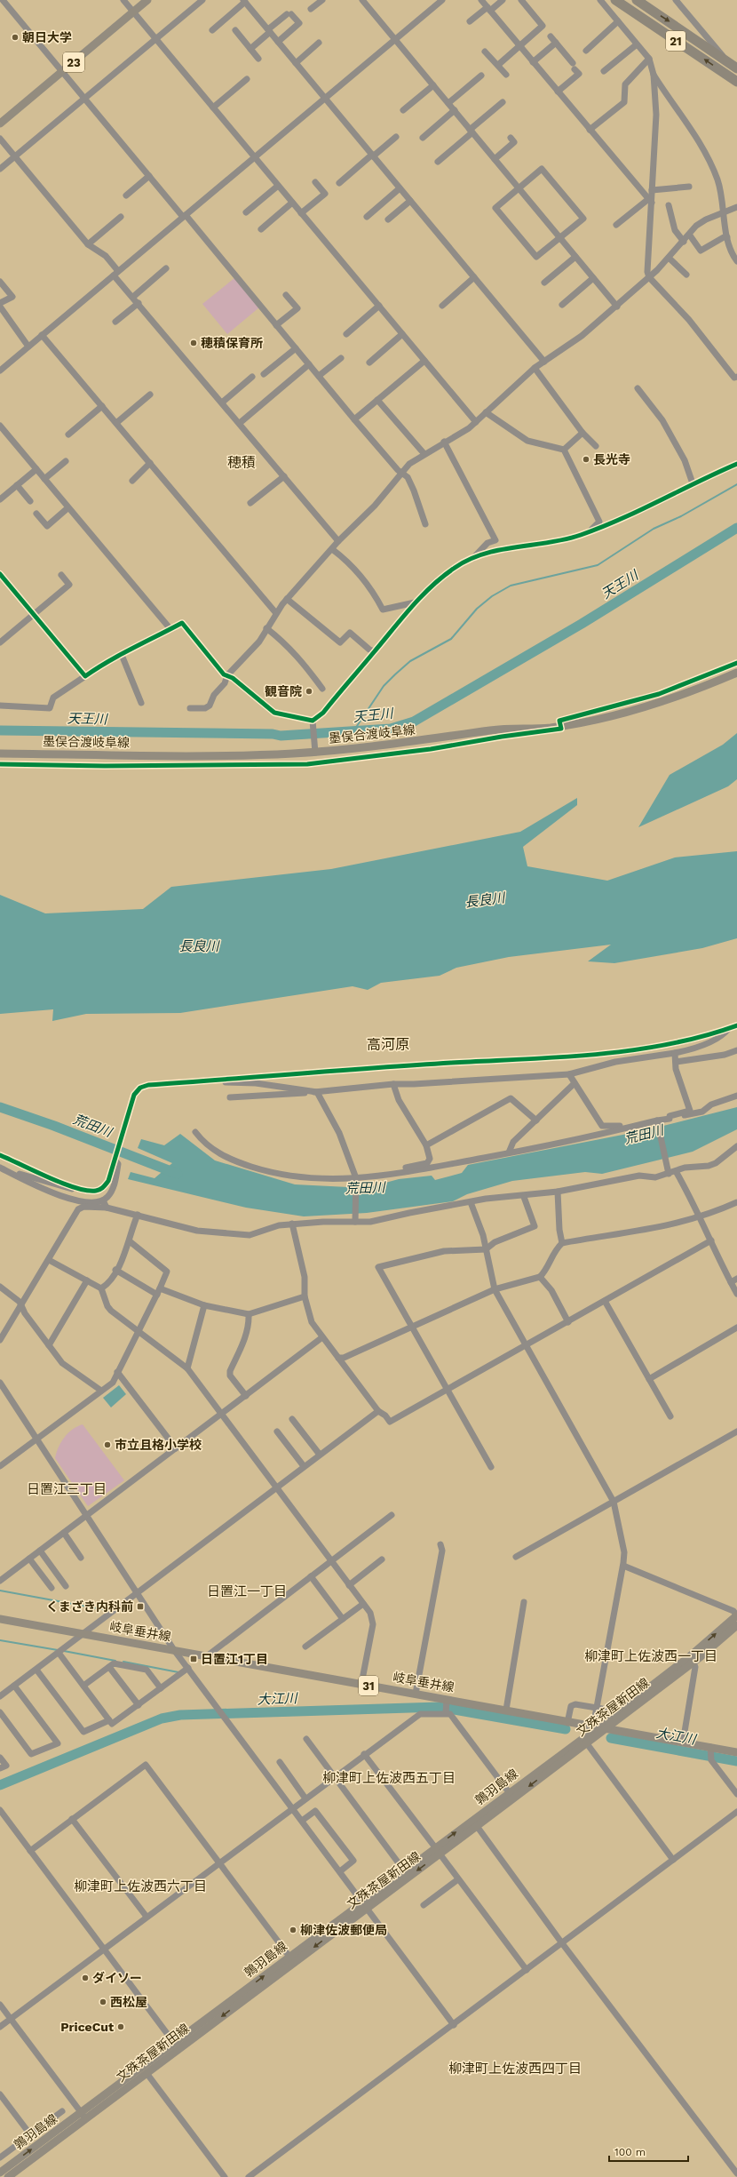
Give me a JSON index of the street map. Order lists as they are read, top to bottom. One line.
{"streets":{"highway":["21"],"main road":["23","墨俣合渡岐阜線","岐阜垂井線","31","文殊茶屋新田線","鶉羽島線"]},"crossings":[["岐阜垂井線","文殊茶屋新田線"],["岐阜垂井線","鶉羽島線"],["文殊茶屋新田線","鶉羽島線"]],"districts":["穂積","高河原","日置江三丁目","日置江一丁目","柳津町上佐波西一丁目","柳津町上佐波西五丁目","柳津町上佐波西六丁目","柳津町上佐波西四丁目"],"water":["天王川","長良川","荒田川","大江川"],"places":{"other":["朝日大学","穂積保育所","長光寺","観音院","市立且格小学校","柳津佐波郵便局","ダイソー","西松屋","PriceCut"],"transit":["くまざき内科前","日置江1丁目"]},"scale_bar":"100 m"}
